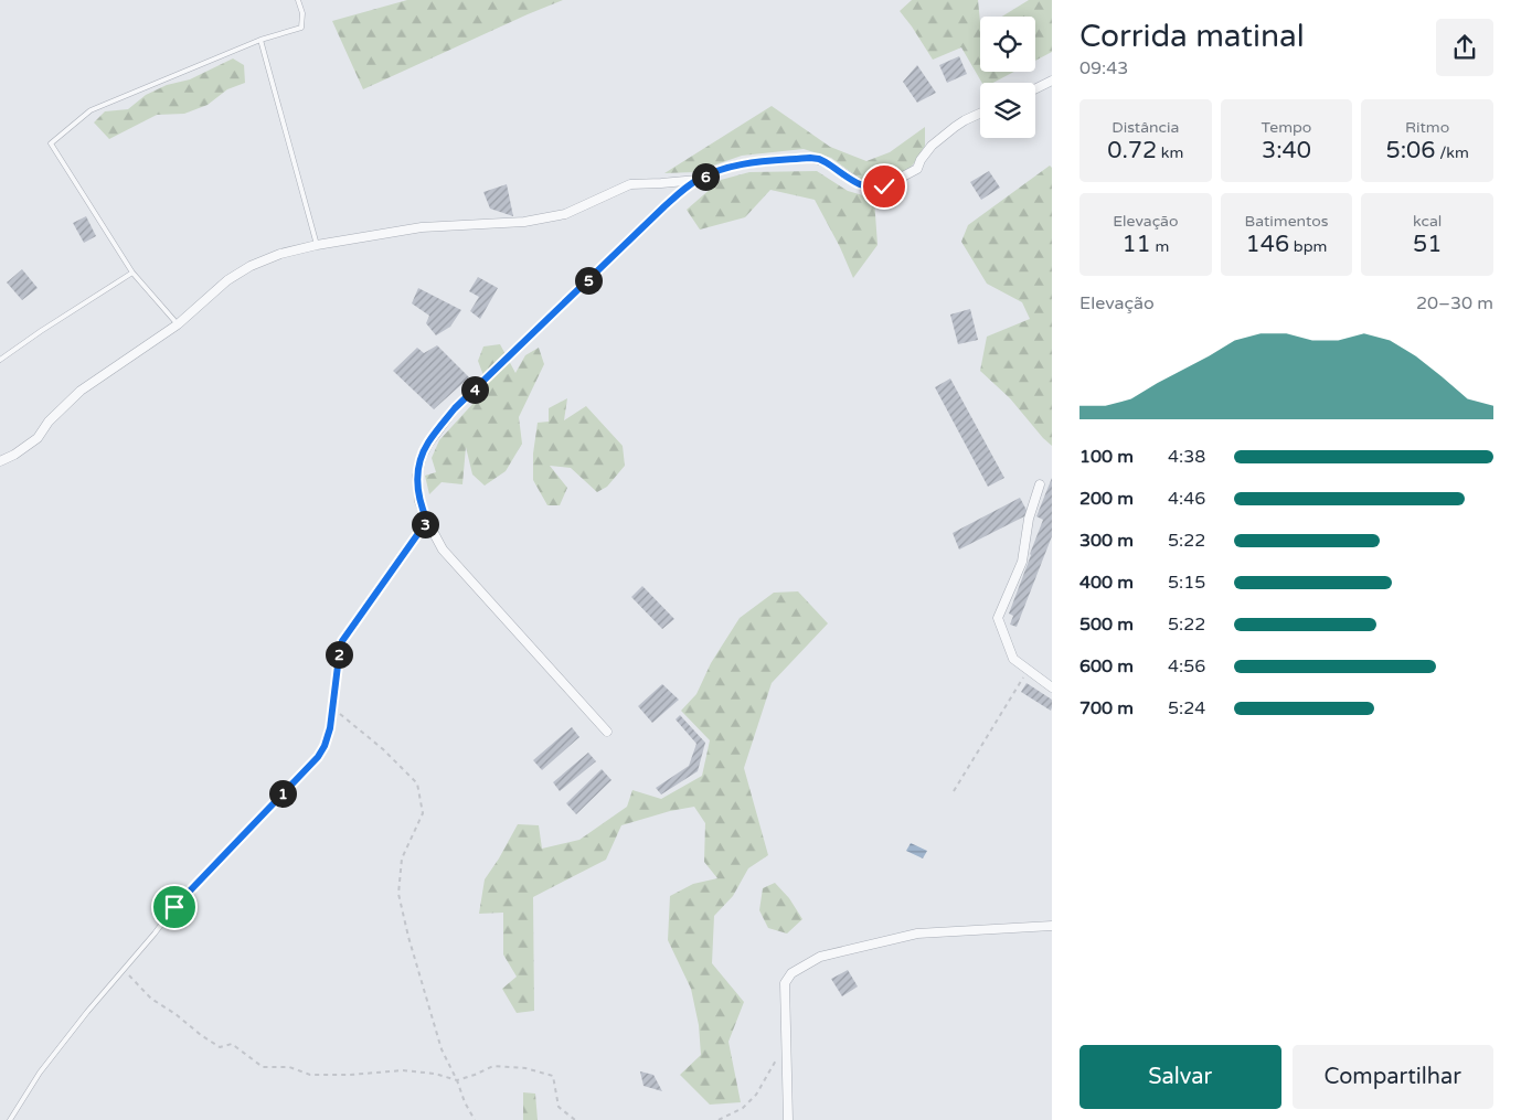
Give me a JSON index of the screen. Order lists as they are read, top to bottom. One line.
{"page":{"heading":["Corrida matinal","09:43"],"stats":[["Distância","0.72 km"],["Tempo","3:40"],["Ritmo","5:06 /km"],["Elevação","11 m"],["Batimentos","146 bpm"],["kcal","51"]],"pins":["6","5","4","3","2","1"],"chart":["Elevação","20–30 m"],"list":[{"name":"100 m","note":"4:38"},{"name":"200 m","note":"4:46"},{"name":"300 m","note":"5:22"},{"name":"400 m","note":"5:15"},{"name":"500 m","note":"5:22"},{"name":"600 m","note":"4:56"},{"name":"700 m","note":"5:24"}],"buttons":["Salvar","Compartilhar"]}}
